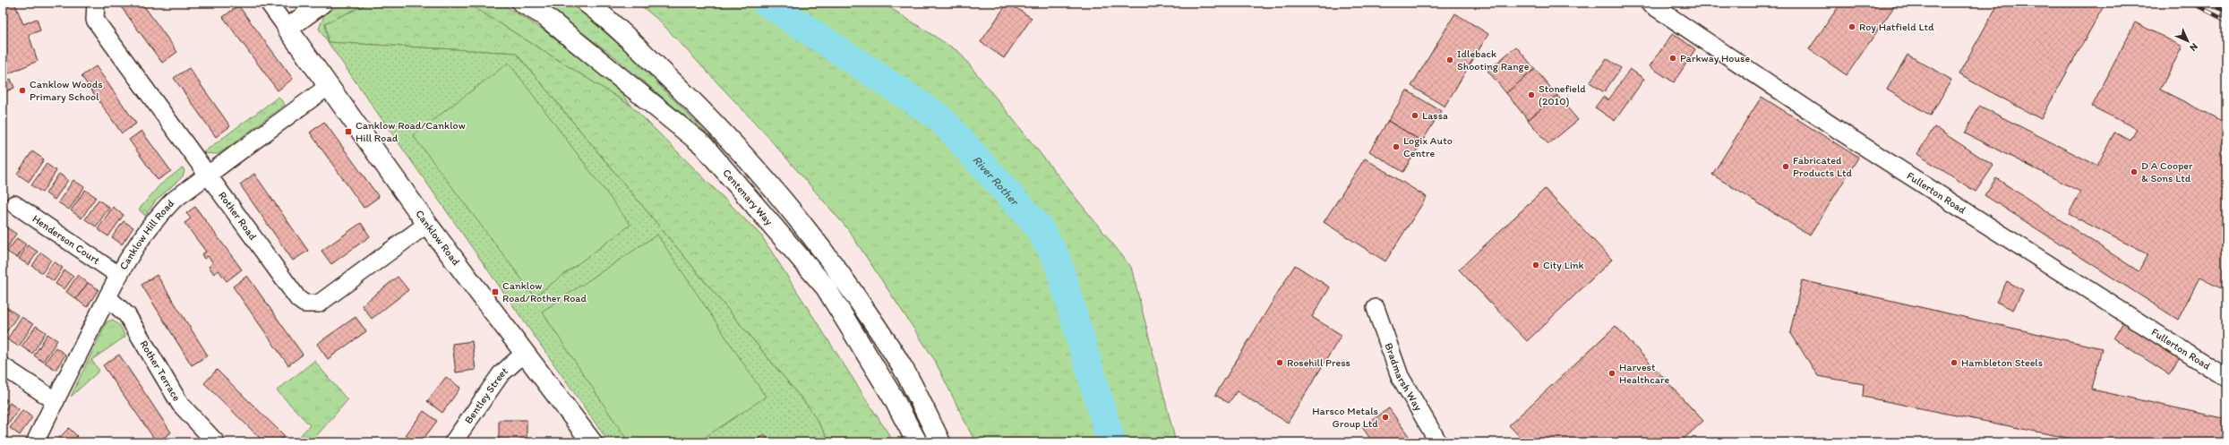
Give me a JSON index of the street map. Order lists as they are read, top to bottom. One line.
{"streets":{"main road":["Centenary Way","Canklow Road"],"street":["Fullerton Road","Rother Road","Canklow Hill Road","Henderson Court","Rother Terrace","Bradmarsh Way","Bentley Street"]},"crossings":[["Rother Road","Canklow Hill Road"],["Rother Road","Canklow Road"],["Canklow Hill Road","Canklow Road"],["Canklow Hill Road","Henderson Court"],["Canklow Hill Road","Rother Terrace"],["Canklow Road","Bentley Street"]],"water":["River Rother"],"places":{"other":["Roy Hatfield Ltd","Parkway House","Idleback Shooting Range","Canklow Woods Primary School","Stonefield (2010)","Lassa","Logix Auto Centre","Fabricated Products Ltd","D A Cooper & Sons Ltd","City Link","Rosehill Press","Hambleton Steels","Harvest Healthcare","Harsco Metals Group Ltd"],"transit":["Canklow Road/Canklow Hill Road","Canklow Road/Rother Road"]},"north":"bottom right"}
